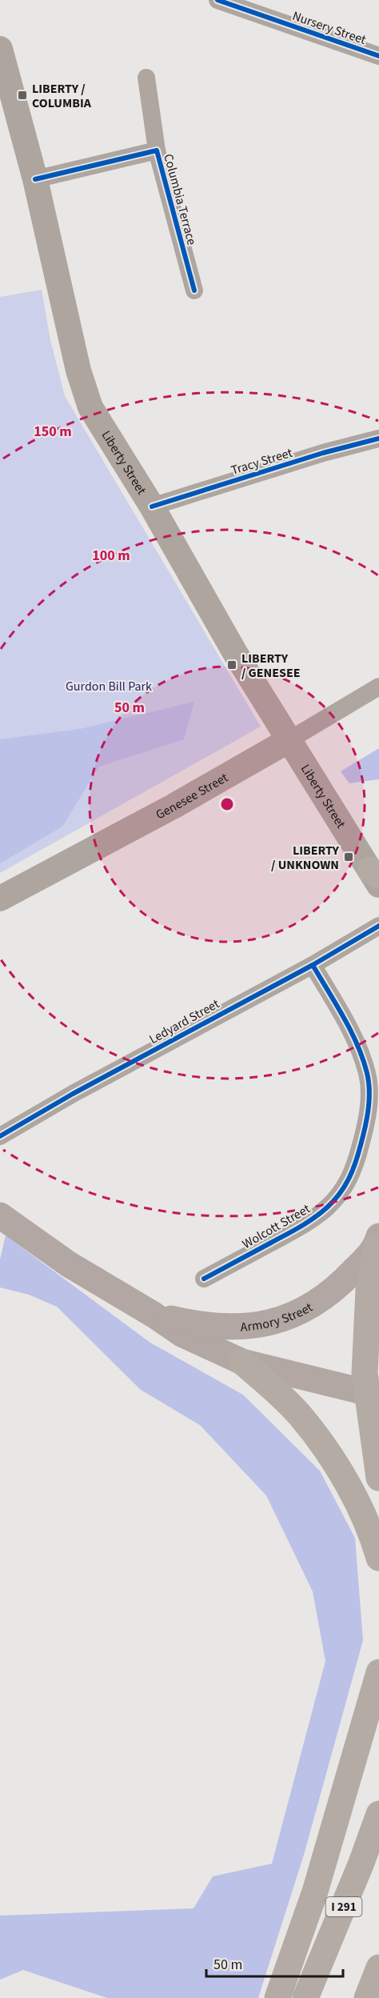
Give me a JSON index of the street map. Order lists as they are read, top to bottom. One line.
{"streets":{"highway":["I 291"],"main road":["Liberty Street","Genesee Street","Armory Street"],"street":["Nursery Street","Columbia Terrace","Tracy Street","Ledyard Street","Wolcott Street"]},"crossings":[["Columbia Terrace","Liberty Street"],["Tracy Street","Liberty Street"],["Liberty Street","Genesee Street"],["Ledyard Street","Wolcott Street"]],"parks":["Gurdon Bill Park"],"places":{"transit":["LIBERTY / COLUMBIA","LIBERTY / GENESEE","LIBERTY / UNKNOWN"]},"scale_bar":"50 m","rings":["150 m","100 m","50 m"]}
